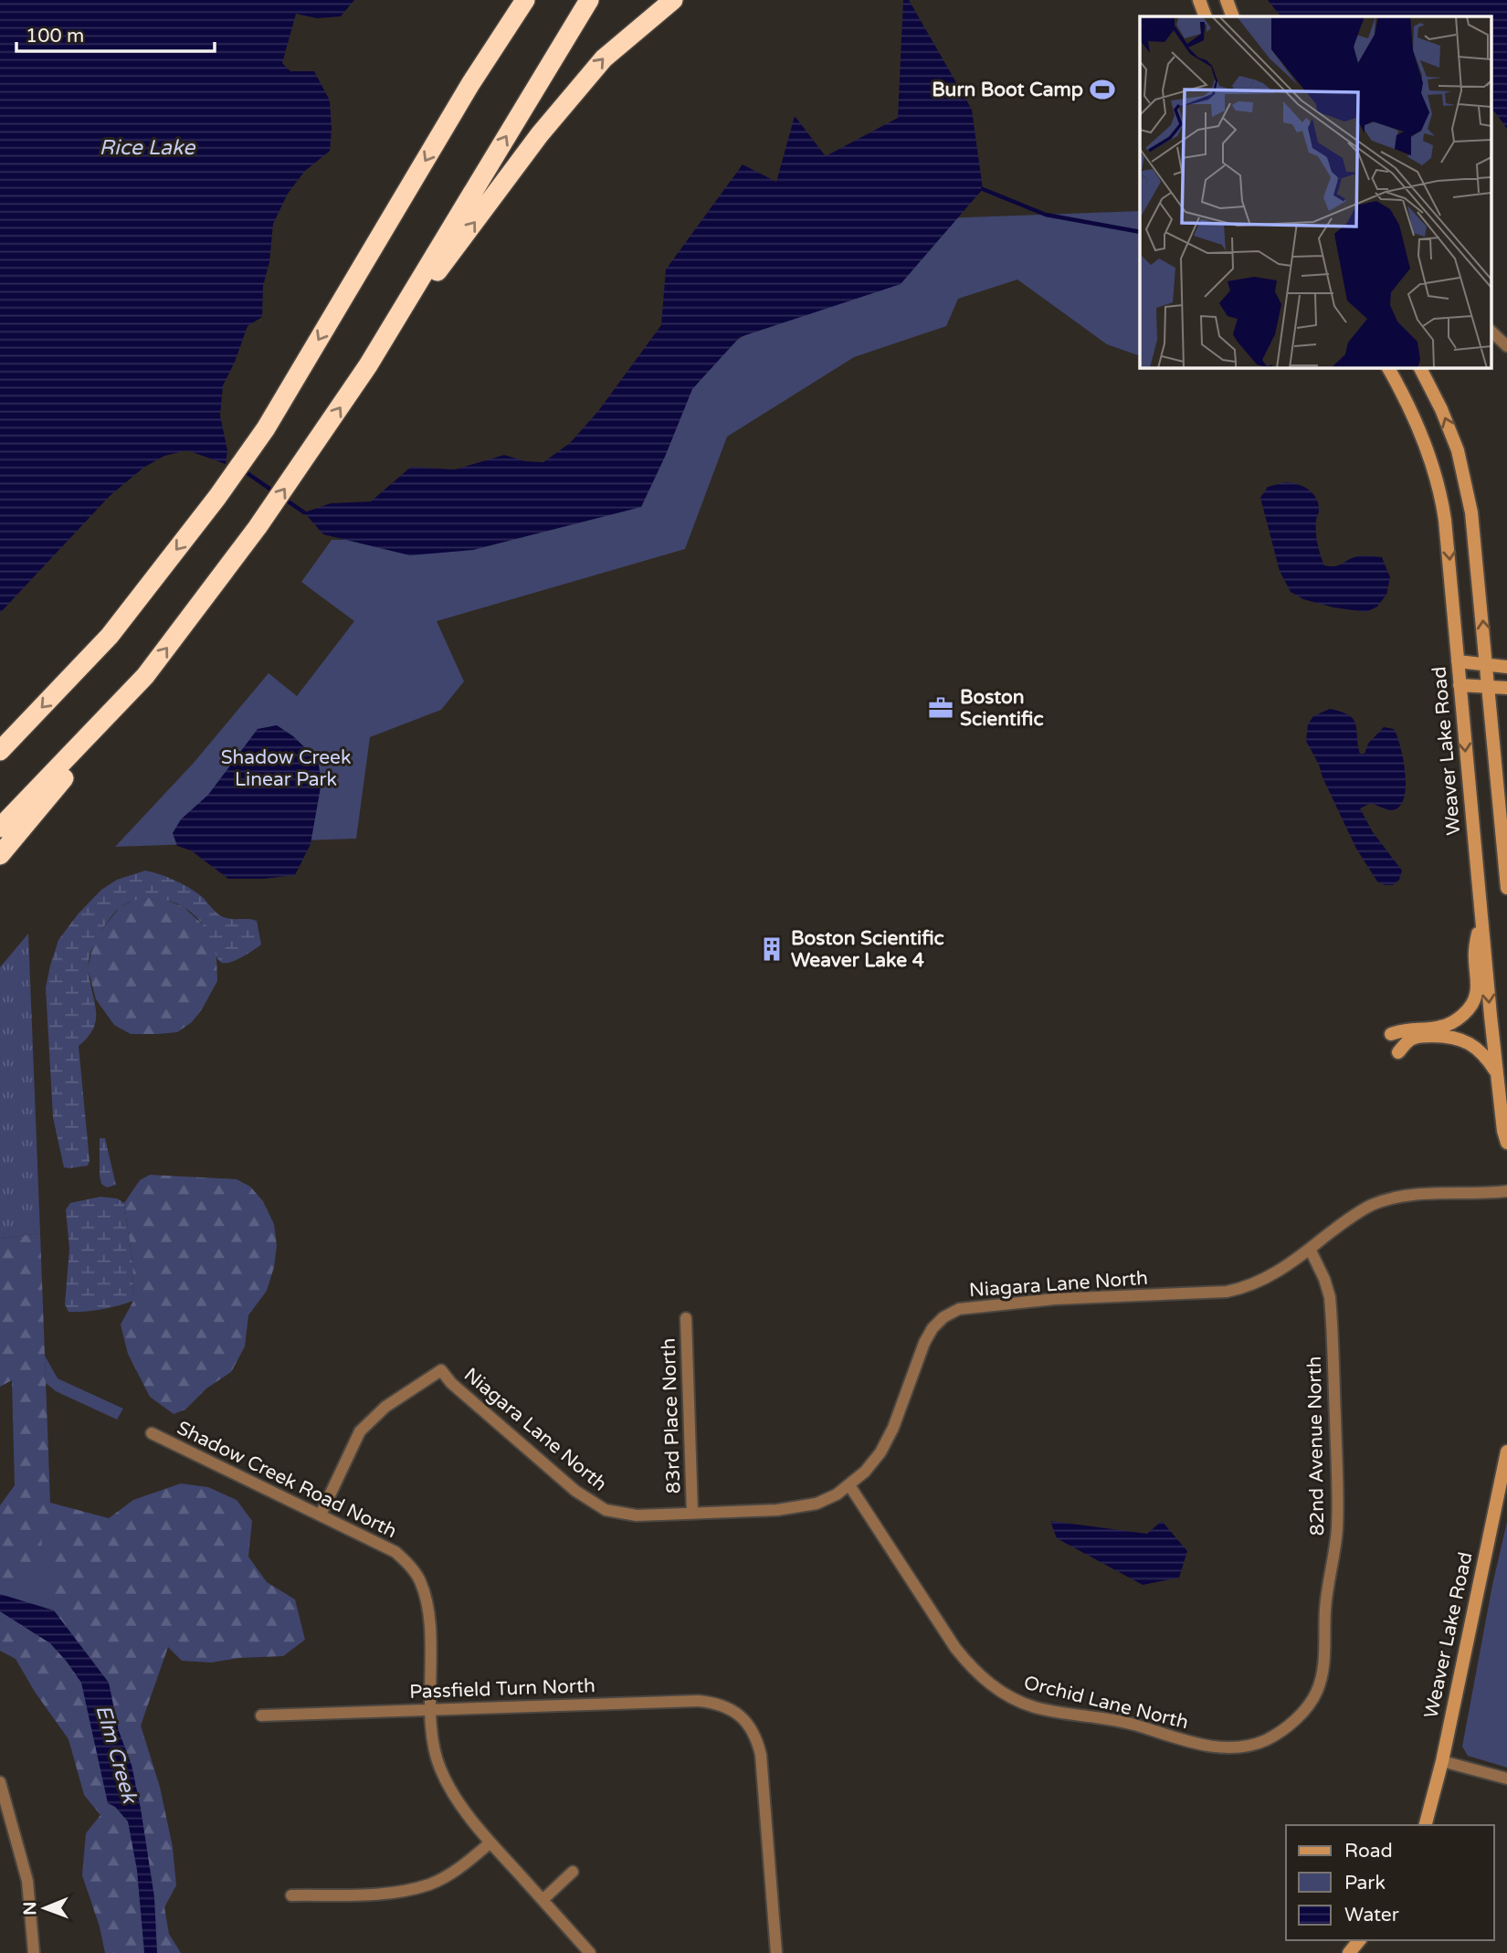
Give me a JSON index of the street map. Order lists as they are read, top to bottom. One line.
{"streets":{"main road":["Weaver Lake Road"],"street":["Niagara Lane North","83rd Place North","82nd Avenue North","Shadow Creek Road North","Passfield Turn North","Orchid Lane North"]},"crossings":[["Niagara Lane North","83rd Place North"],["Niagara Lane North","82nd Avenue North"],["Niagara Lane North","Shadow Creek Road North"],["Niagara Lane North","Orchid Lane North"],["82nd Avenue North","Orchid Lane North"],["Shadow Creek Road North","Passfield Turn North"]],"water":["Rice Lake","Elm Creek"],"parks":["Shadow Creek Linear Park"],"places":{"sports":["Burn Boot Camp"],"office":["Boston Scientific"],"building":["Boston Scientific Weaver Lake 4"]},"legend":["Road","Park","Water"],"scale_bar":"100 m","north":"left"}
